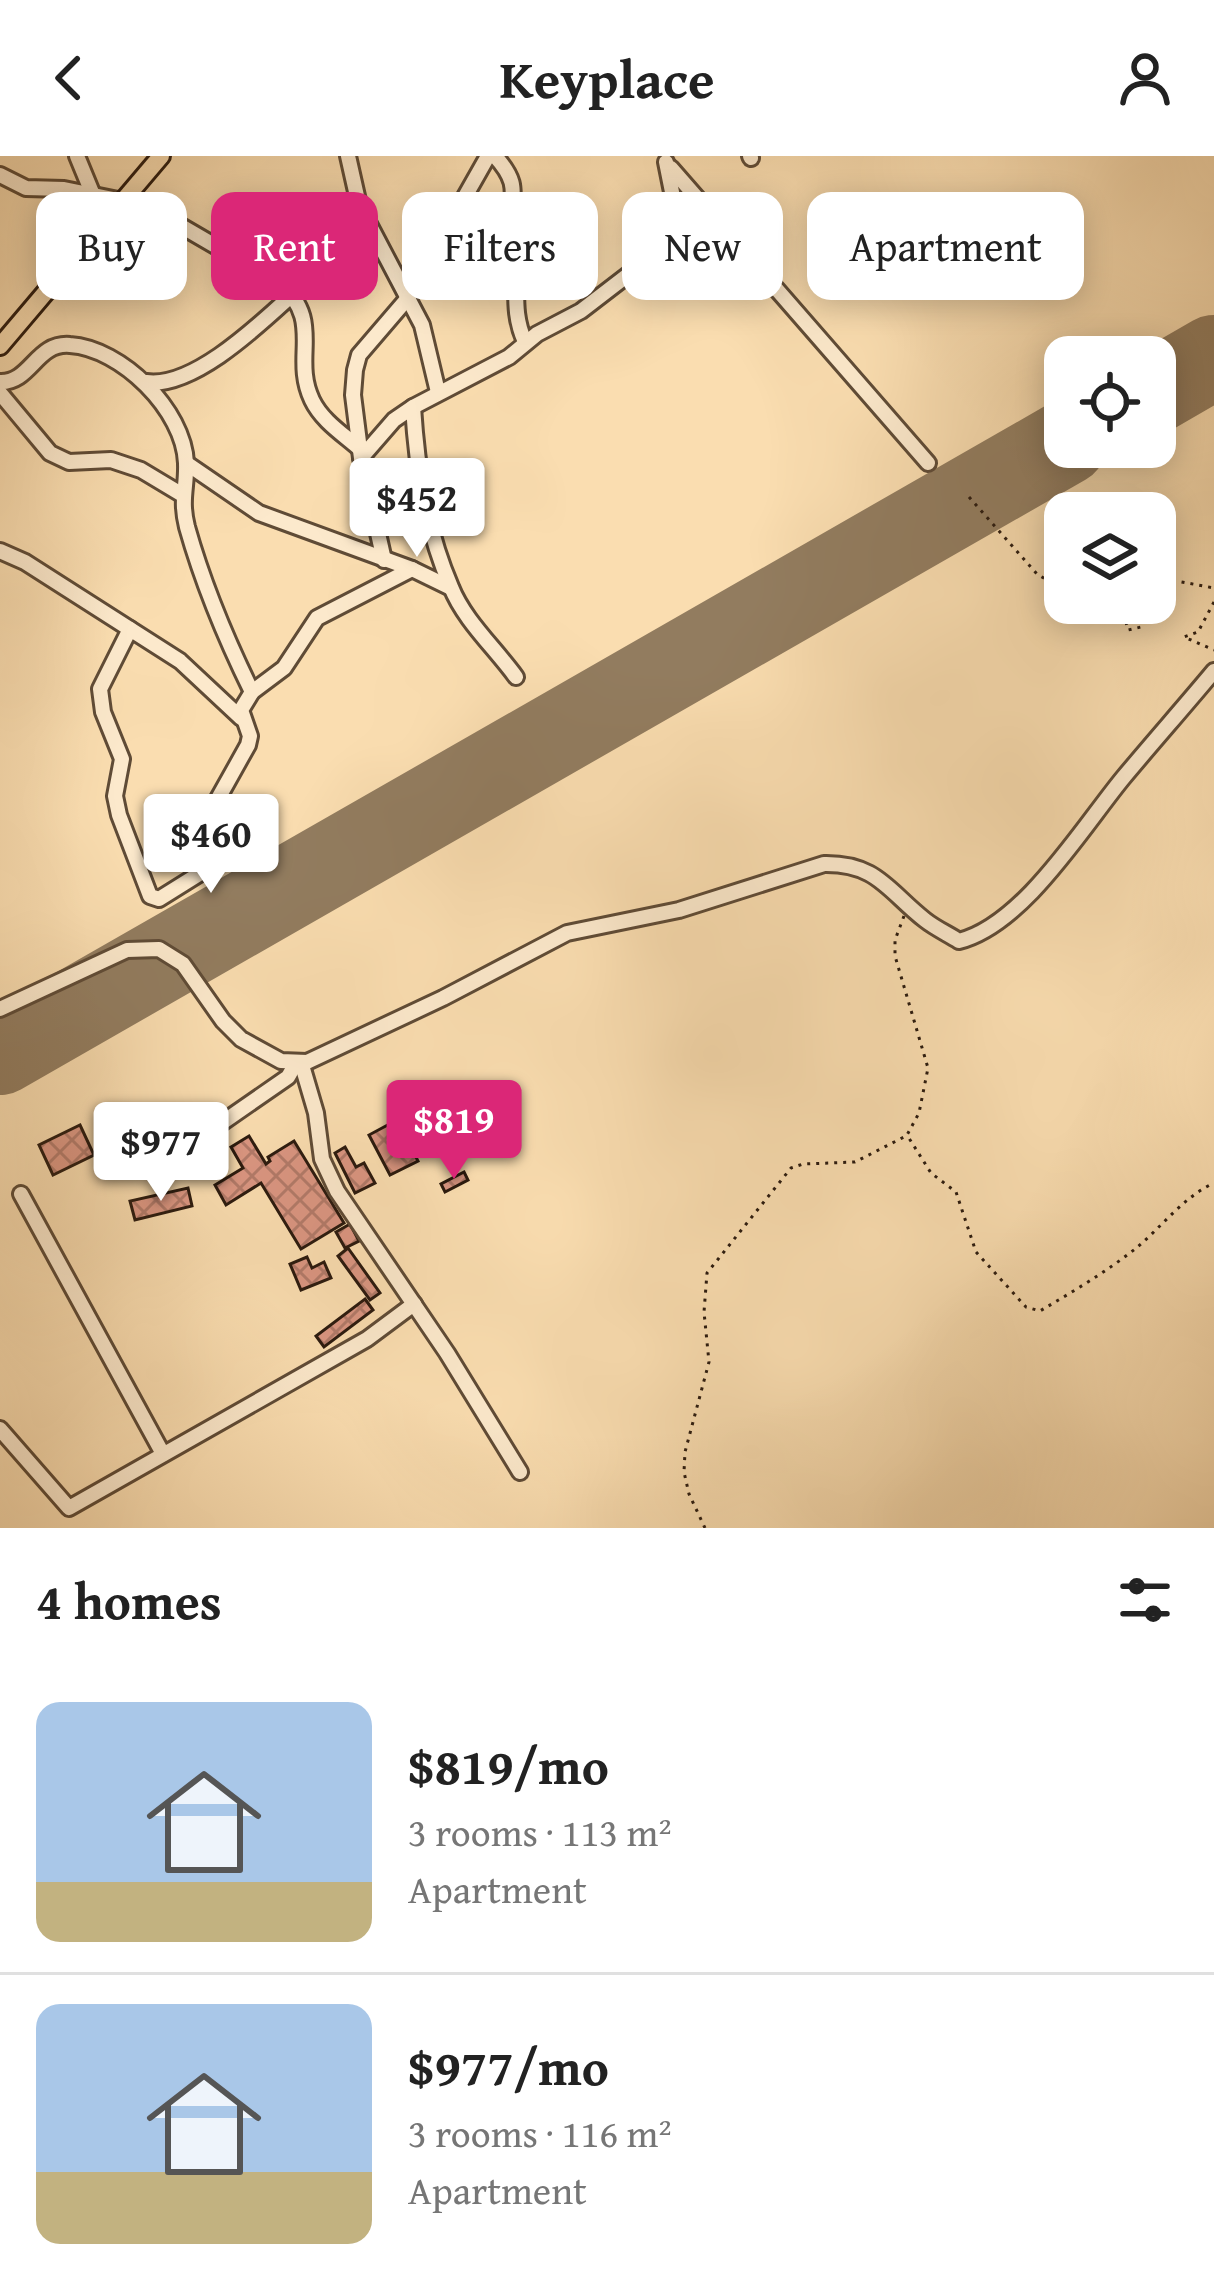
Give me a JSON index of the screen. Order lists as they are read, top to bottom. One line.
{"page":{"header":"Keyplace","chip":["Buy","Rent","Filters","New","Apartment"],"price":["$452","$460","$819","$977"],"heading":"4 homes","list":[{"name":"$819/mo","note":"3 rooms · 113 m² · Apartment"},{"name":"$977/mo","note":"3 rooms · 116 m² · Apartment"}]}}
